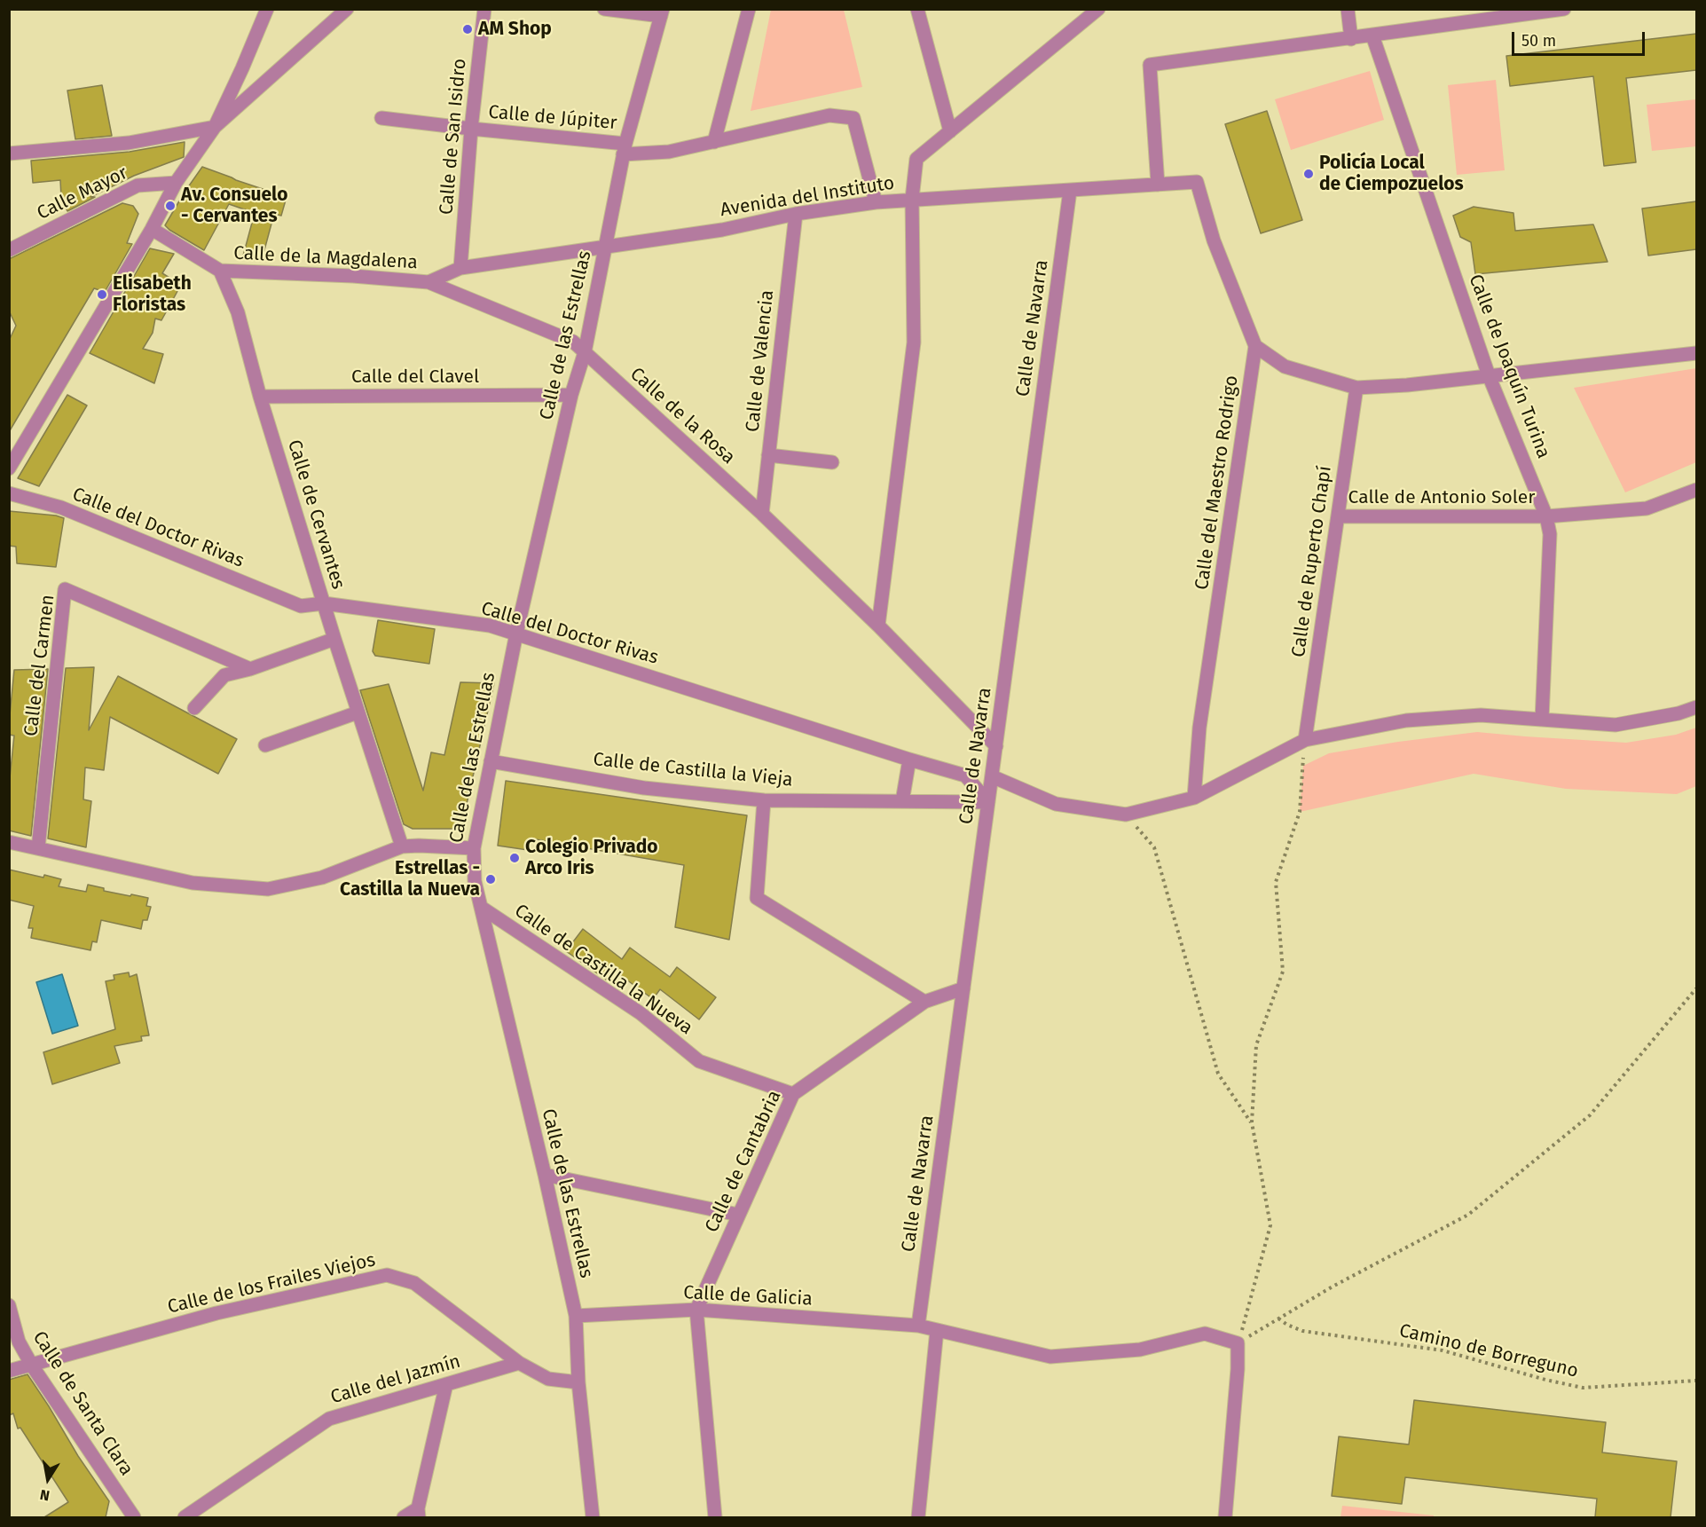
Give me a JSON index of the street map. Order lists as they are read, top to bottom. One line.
{"streets":{"street":["Calle de Júpiter","Calle de San Isidro","Calle Mayor","Avenida del Instituto","Calle de la Magdalena","Calle de Navarra","Calle de las Estrellas","Calle de Valencia","Calle de Joaquín Turina","Calle del Clavel","Calle de la Rosa","Calle del Maestro Rodrigo","Calle de Antonio Soler","Calle de Cervantes","Calle del Doctor Rivas","Calle de Ruperto Chapí","Calle del Carmen","Calle de Castilla la Vieja","Calle de Castilla la Nueva","Calle de Cantabria","Calle de los Frailes Viejos","Calle de Galicia","Calle del Jazmín","Calle de Santa Clara"],"path":["Camino de Borreguno"]},"crossings":[["Calle de Júpiter","Calle de San Isidro"],["Calle de Júpiter","Avenida del Instituto"],["Calle de Júpiter","Calle de las Estrellas"],["Calle de San Isidro","Avenida del Instituto"],["Avenida del Instituto","Calle de la Magdalena"],["Avenida del Instituto","Calle de Navarra"],["Avenida del Instituto","Calle de las Estrellas"],["Avenida del Instituto","Calle de Valencia"],["Avenida del Instituto","Calle de la Rosa"],["Avenida del Instituto","Calle del Maestro Rodrigo"],["Calle de la Magdalena","Calle de la Rosa"],["Calle de la Magdalena","Calle de Cervantes"],["Calle de Navarra","Calle de la Rosa"],["Calle de Navarra","Calle del Doctor Rivas"],["Calle de Navarra","Calle de Castilla la Vieja"],["Calle de Navarra","Calle de Cantabria"],["Calle de Navarra","Calle de Galicia"],["Calle de las Estrellas","Calle del Clavel"],["Calle de las Estrellas","Calle de la Rosa"],["Calle de las Estrellas","Calle del Doctor Rivas"],["Calle de las Estrellas","Calle de Castilla la Vieja"],["Calle de las Estrellas","Calle de Castilla la Nueva"],["Calle de las Estrellas","Calle de los Frailes Viejos"],["Calle de las Estrellas","Calle de Galicia"],["Calle de Valencia","Calle de la Rosa"],["Calle de Joaquín Turina","Calle de Antonio Soler"],["Calle del Clavel","Calle de Cervantes"],["Calle de Antonio Soler","Calle de Ruperto Chapí"],["Calle de Cervantes","Calle del Doctor Rivas"],["Calle del Doctor Rivas","Calle de Castilla la Vieja"],["Calle de Castilla la Nueva","Calle de Cantabria"],["Calle de Cantabria","Calle de Galicia"],["Calle de los Frailes Viejos","Calle del Jazmín"],["Calle de los Frailes Viejos","Calle de Santa Clara"]],"places":["AM Shop","Policía Local de Ciempozuelos","Av. Consuelo - Cervantes","Elisabeth Floristas","Colegio Privado Arco Iris","Estrellas - Castilla la Nueva"],"scale_bar":"50 m","north":"bottom"}
